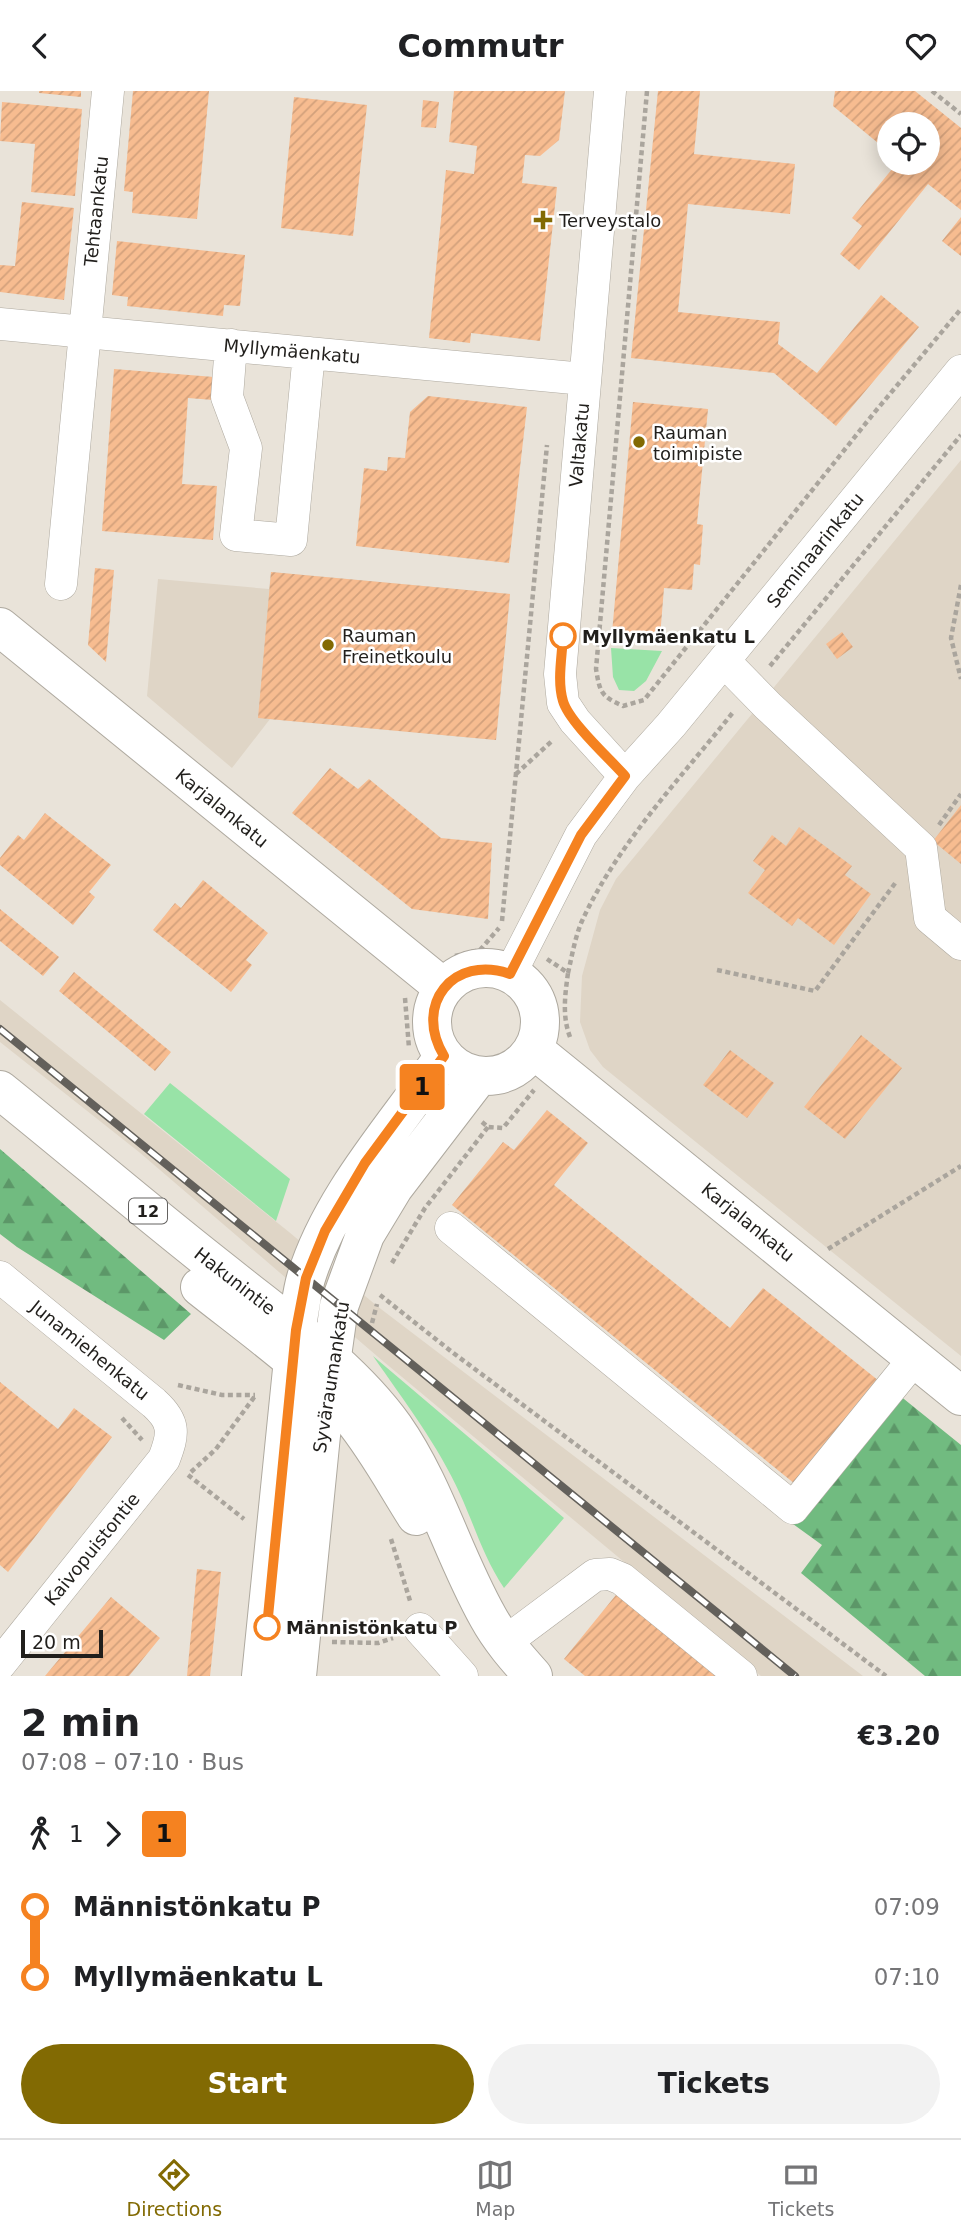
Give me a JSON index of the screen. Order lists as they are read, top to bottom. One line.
{"streets":{"main road":["Karjalankatu","12","Hakunintie","Syväraumankatu"],"street":["Tehtaankatu","Myllymäenkatu","Valtakatu","Seminaarinkatu","Junamiehenkatu","Kaivopuistontie"]},"crossings":[["Tehtaankatu","Myllymäenkatu"],["Myllymäenkatu","Valtakatu"],["Valtakatu","Seminaarinkatu"],["Seminaarinkatu","Karjalankatu"],["Seminaarinkatu","Syväraumankatu"],["Karjalankatu","Syväraumankatu"],["Hakunintie","Syväraumankatu"],["Junamiehenkatu","Kaivopuistontie"]],"places":{"health":["Terveystalo"],"other":["Rauman toimipiste","Myllymäenkatu L","Rauman Freinetkoulu","Männistönkatu P"]},"lines":["bus line 1"],"scale_bar":"20 m","page":{"header":"Commutr","on_map":"1","scale":"20 m","heading":["2 min","07:08 – 07:10 · Bus","€3.20"],"legs":["1","1"],"list":[{"name":"Männistönkatu P","value":"07:09"},{"name":"Myllymäenkatu L","value":"07:10"}],"buttons":["Start","Tickets"],"tabs":["Directions","Map","Tickets"]}}
